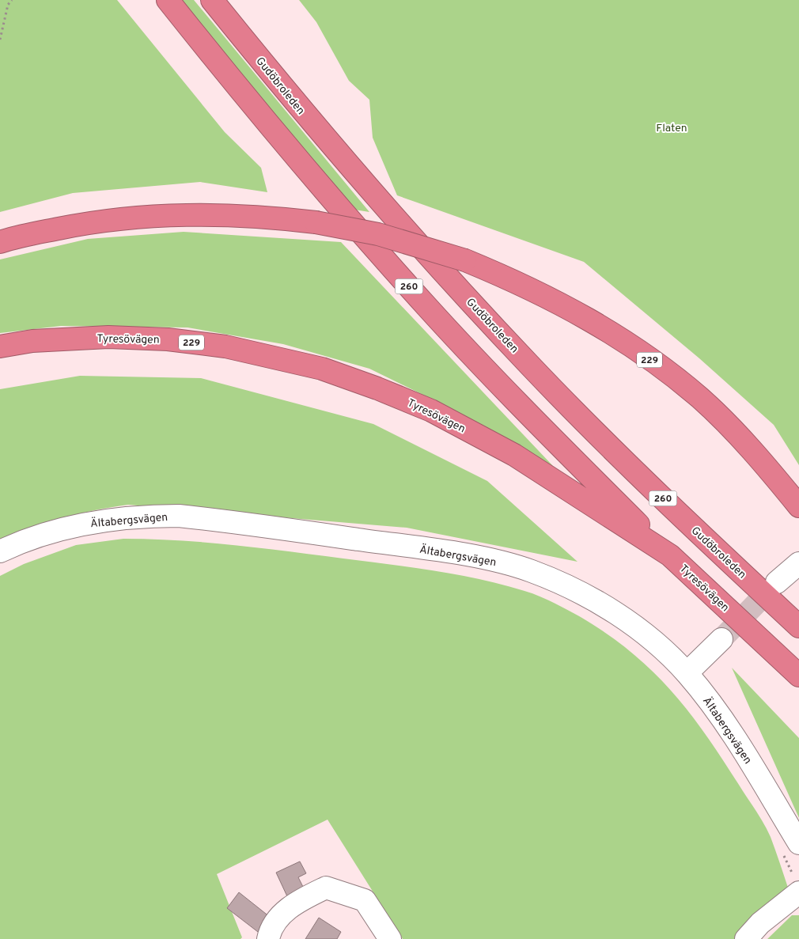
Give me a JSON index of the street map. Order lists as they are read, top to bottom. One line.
{"streets":{"highway":["Gudöbroleden","260","Tyresövägen","229"],"street":["Ältabergsvägen"]},"crossings":[["260","Tyresövägen"]],"parks":["Flaten"]}
